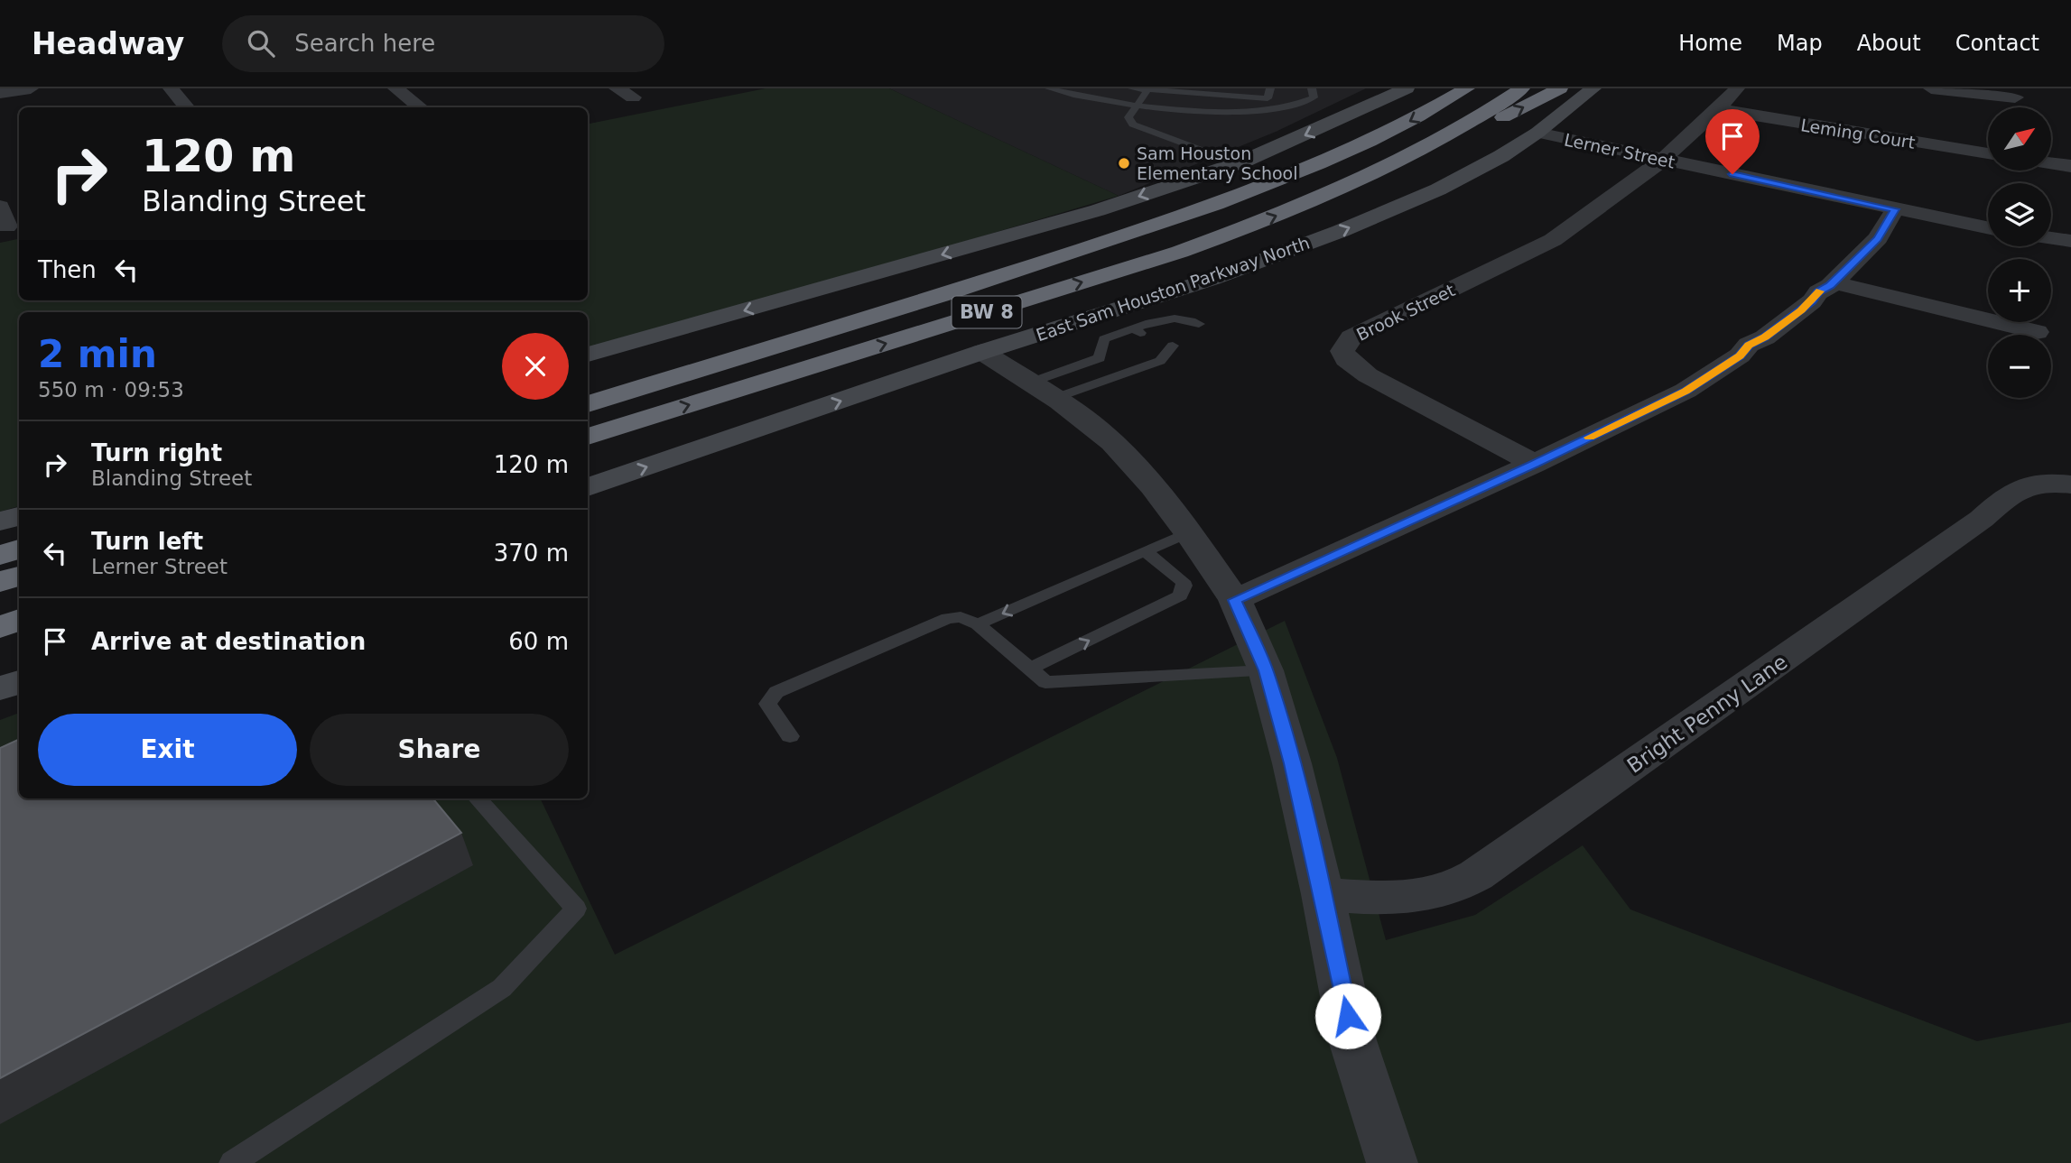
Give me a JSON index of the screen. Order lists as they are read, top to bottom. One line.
{"streets":{"highway":["East Sam Houston Parkway North","BW 8"],"street":["Leming Court","Lerner Street","Brook Street","Bright Penny Lane"]},"crossings":[["Lerner Street","East Sam Houston Parkway North"],["Lerner Street","Brook Street"]],"places":["Sam Houston Elementary School"],"north":"top right","page":{"header":"Headway","search":"Search here","nav":["Home","Map","About","Contact"],"map_buttons":["+","−"],"turn":["120 m","Blanding Street"],"then":"Then","heading":["2 min","550 m · 09:53"],"list":[{"name":"Turn right","note":"Blanding Street","value":"120 m"},{"name":"Turn left","note":"Lerner Street","value":"370 m"},{"name":"Arrive at destination","value":"60 m"}],"buttons":["Exit","Share"]}}
